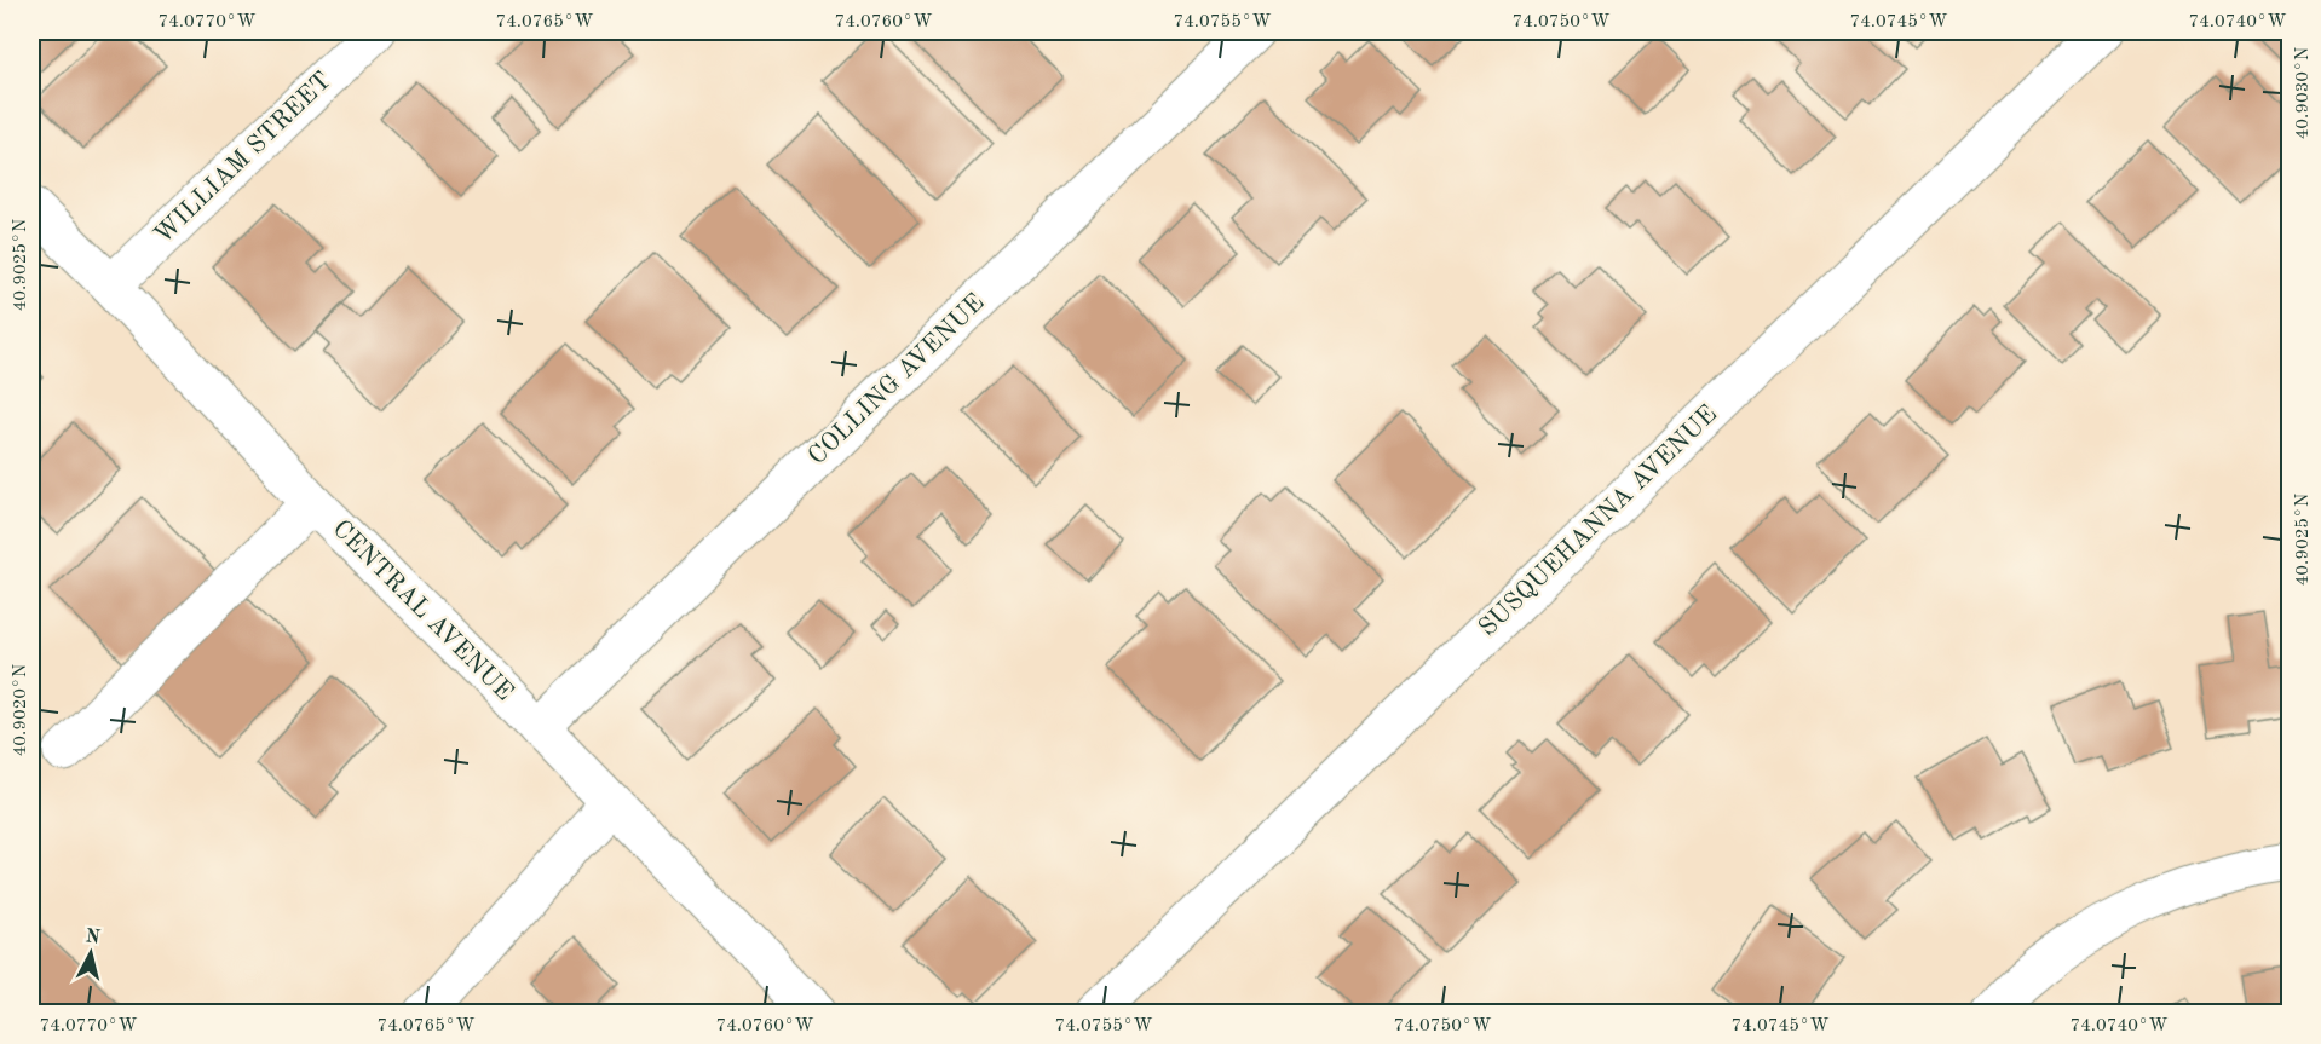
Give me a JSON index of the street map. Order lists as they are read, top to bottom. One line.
{"streets":{"street":["WILLIAM STREET","COLLING AVENUE","SUSQUEHANNA AVENUE","CENTRAL AVENUE"]},"crossings":[["WILLIAM STREET","CENTRAL AVENUE"],["COLLING AVENUE","CENTRAL AVENUE"]],"north":"top","coordinates":["74.0770°W","74.0765°W","74.0760°W","74.0755°W","74.0750°W","74.0745°W","74.0740°W","40.9030°N","40.9025°N","40.9020°N"]}
